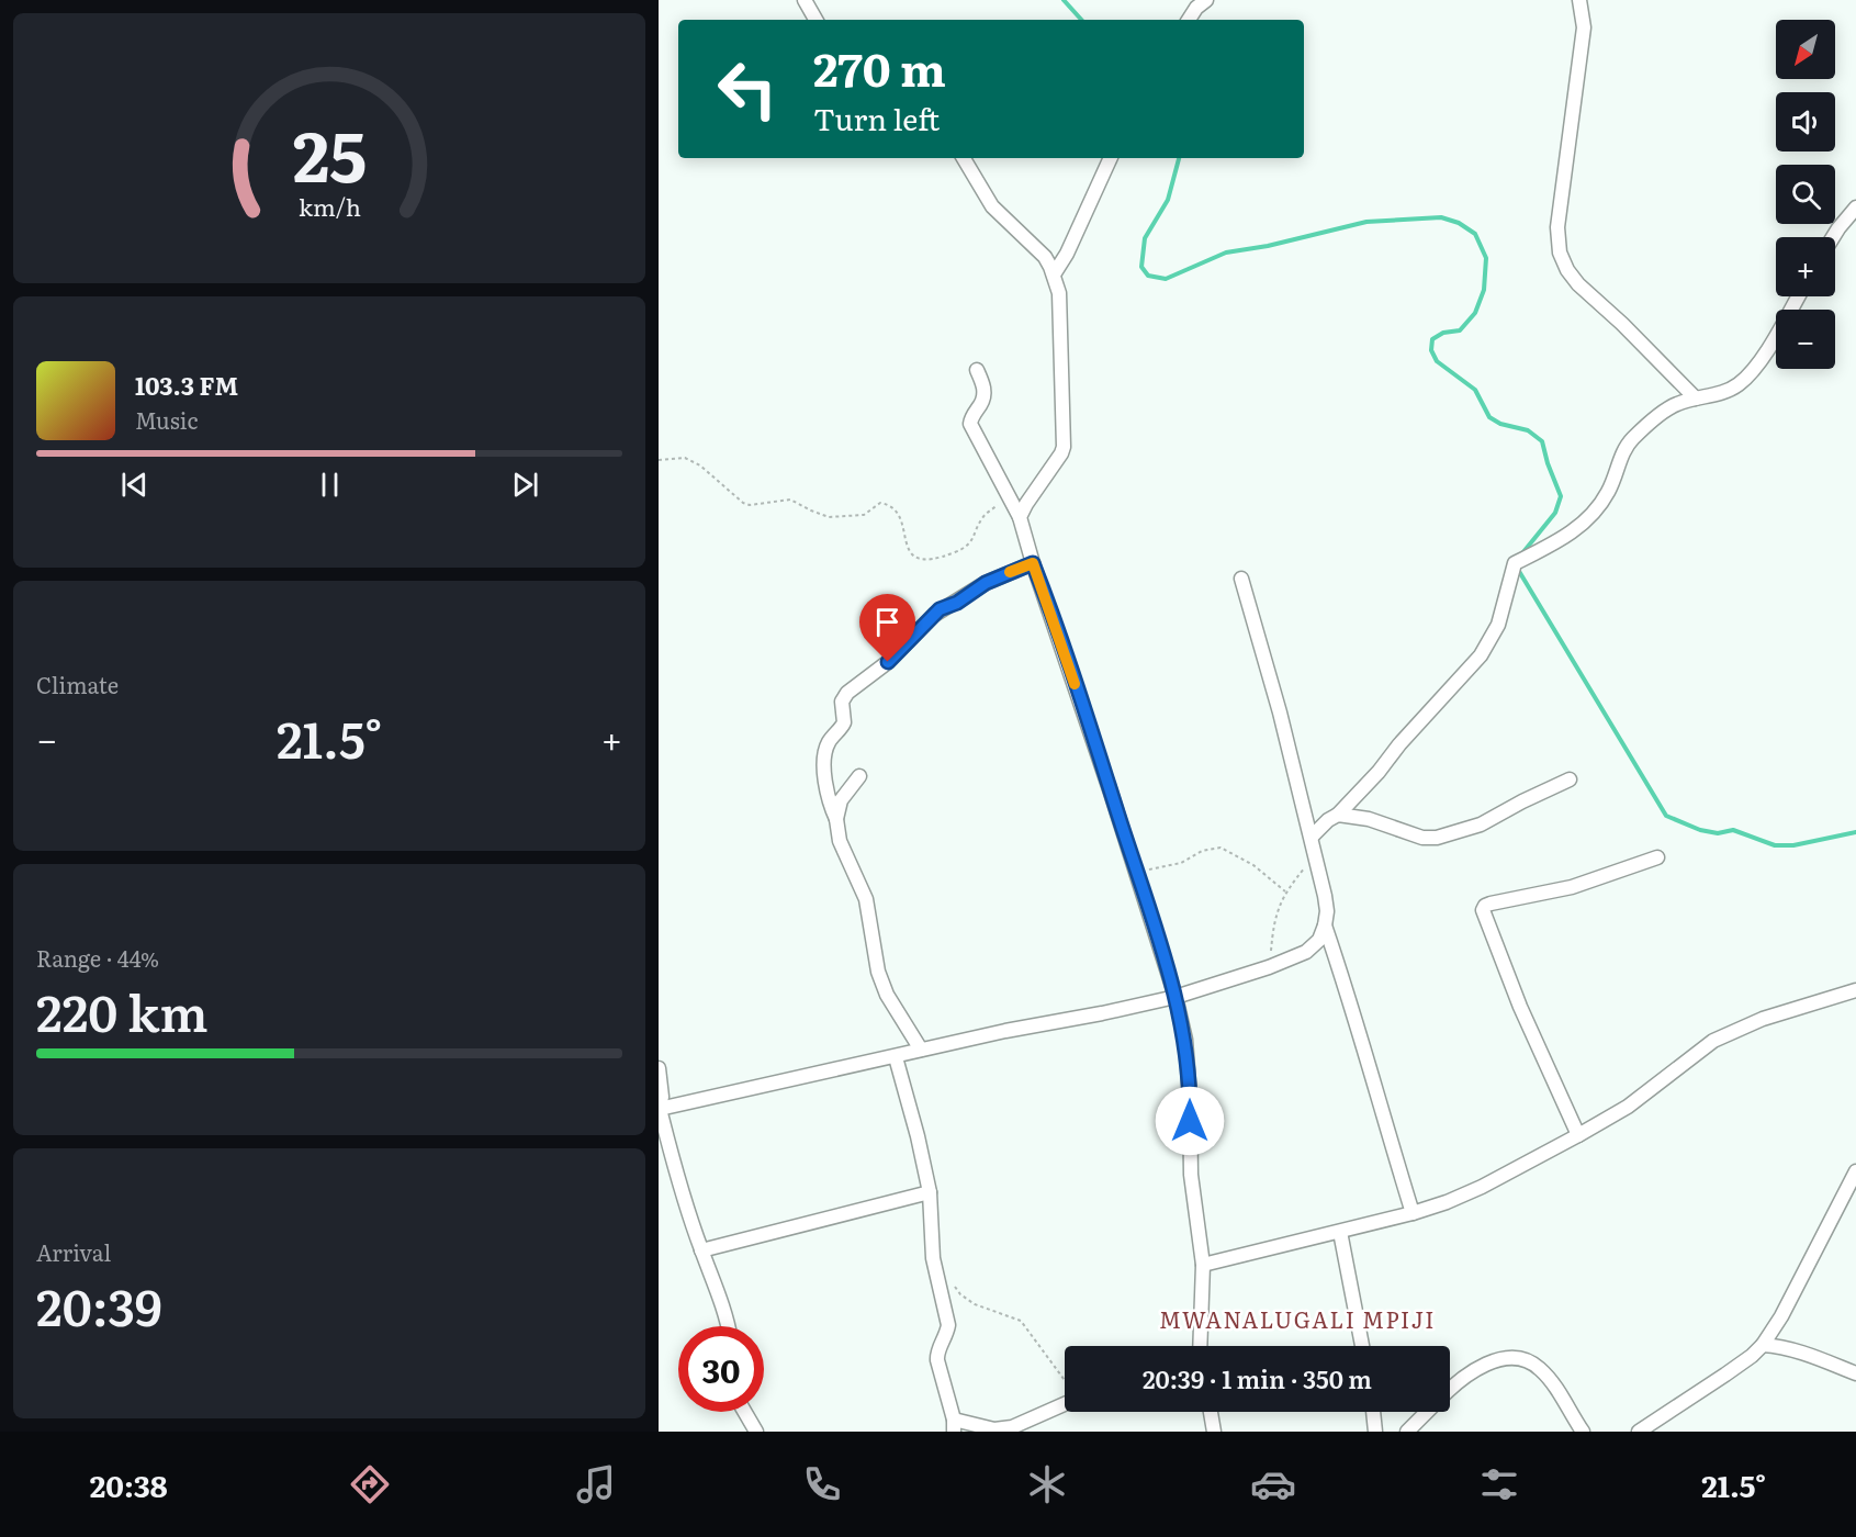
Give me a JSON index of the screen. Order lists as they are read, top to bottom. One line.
{"districts":["MWANALUGALI MPIJI"],"north":"bottom left","page":{"map_buttons":["+","−"],"turn":["270 m","Turn left"],"song":["103.3 FM","Music"],"tile":["Climate",["Range · 44%","220 km"],["Arrival","20:39"]],"heat":["−","21.5°","+"],"limit":"30","trip":"20:39 · 1 min · 350 m","tabs":["20:38","21.5°"],"gauge":["25","km/h"]}}
